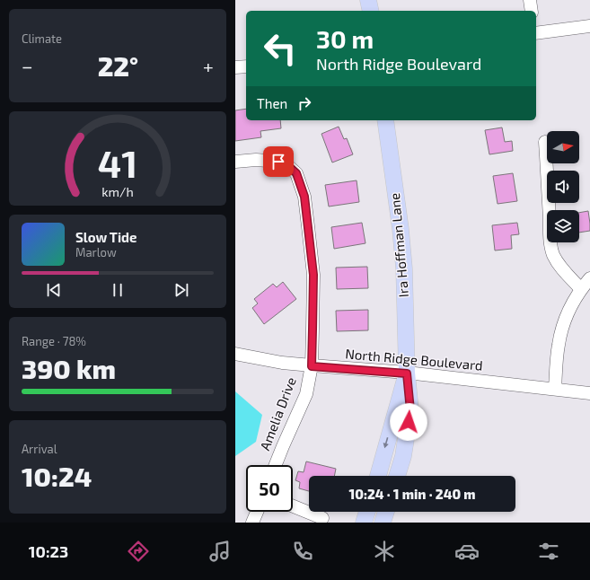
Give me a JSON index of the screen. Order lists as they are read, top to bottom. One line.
{"streets":{"main road":["Ira Hoffman Lane"],"street":["North Ridge Boulevard","Amelia Drive"]},"crossings":[["Ira Hoffman Lane","North Ridge Boulevard"],["North Ridge Boulevard","Amelia Drive"]],"north":"right","page":{"tile":["Climate",["Range · 78%","390 km"],["Arrival","10:24"]],"turn":["30 m","North Ridge Boulevard"],"heat":["−","22°","+"],"then":"Then","song":["Slow Tide","Marlow"],"limit":"50","trip":"10:24 · 1 min · 240 m","tabs":"10:23","gauge":["41","km/h"]}}
